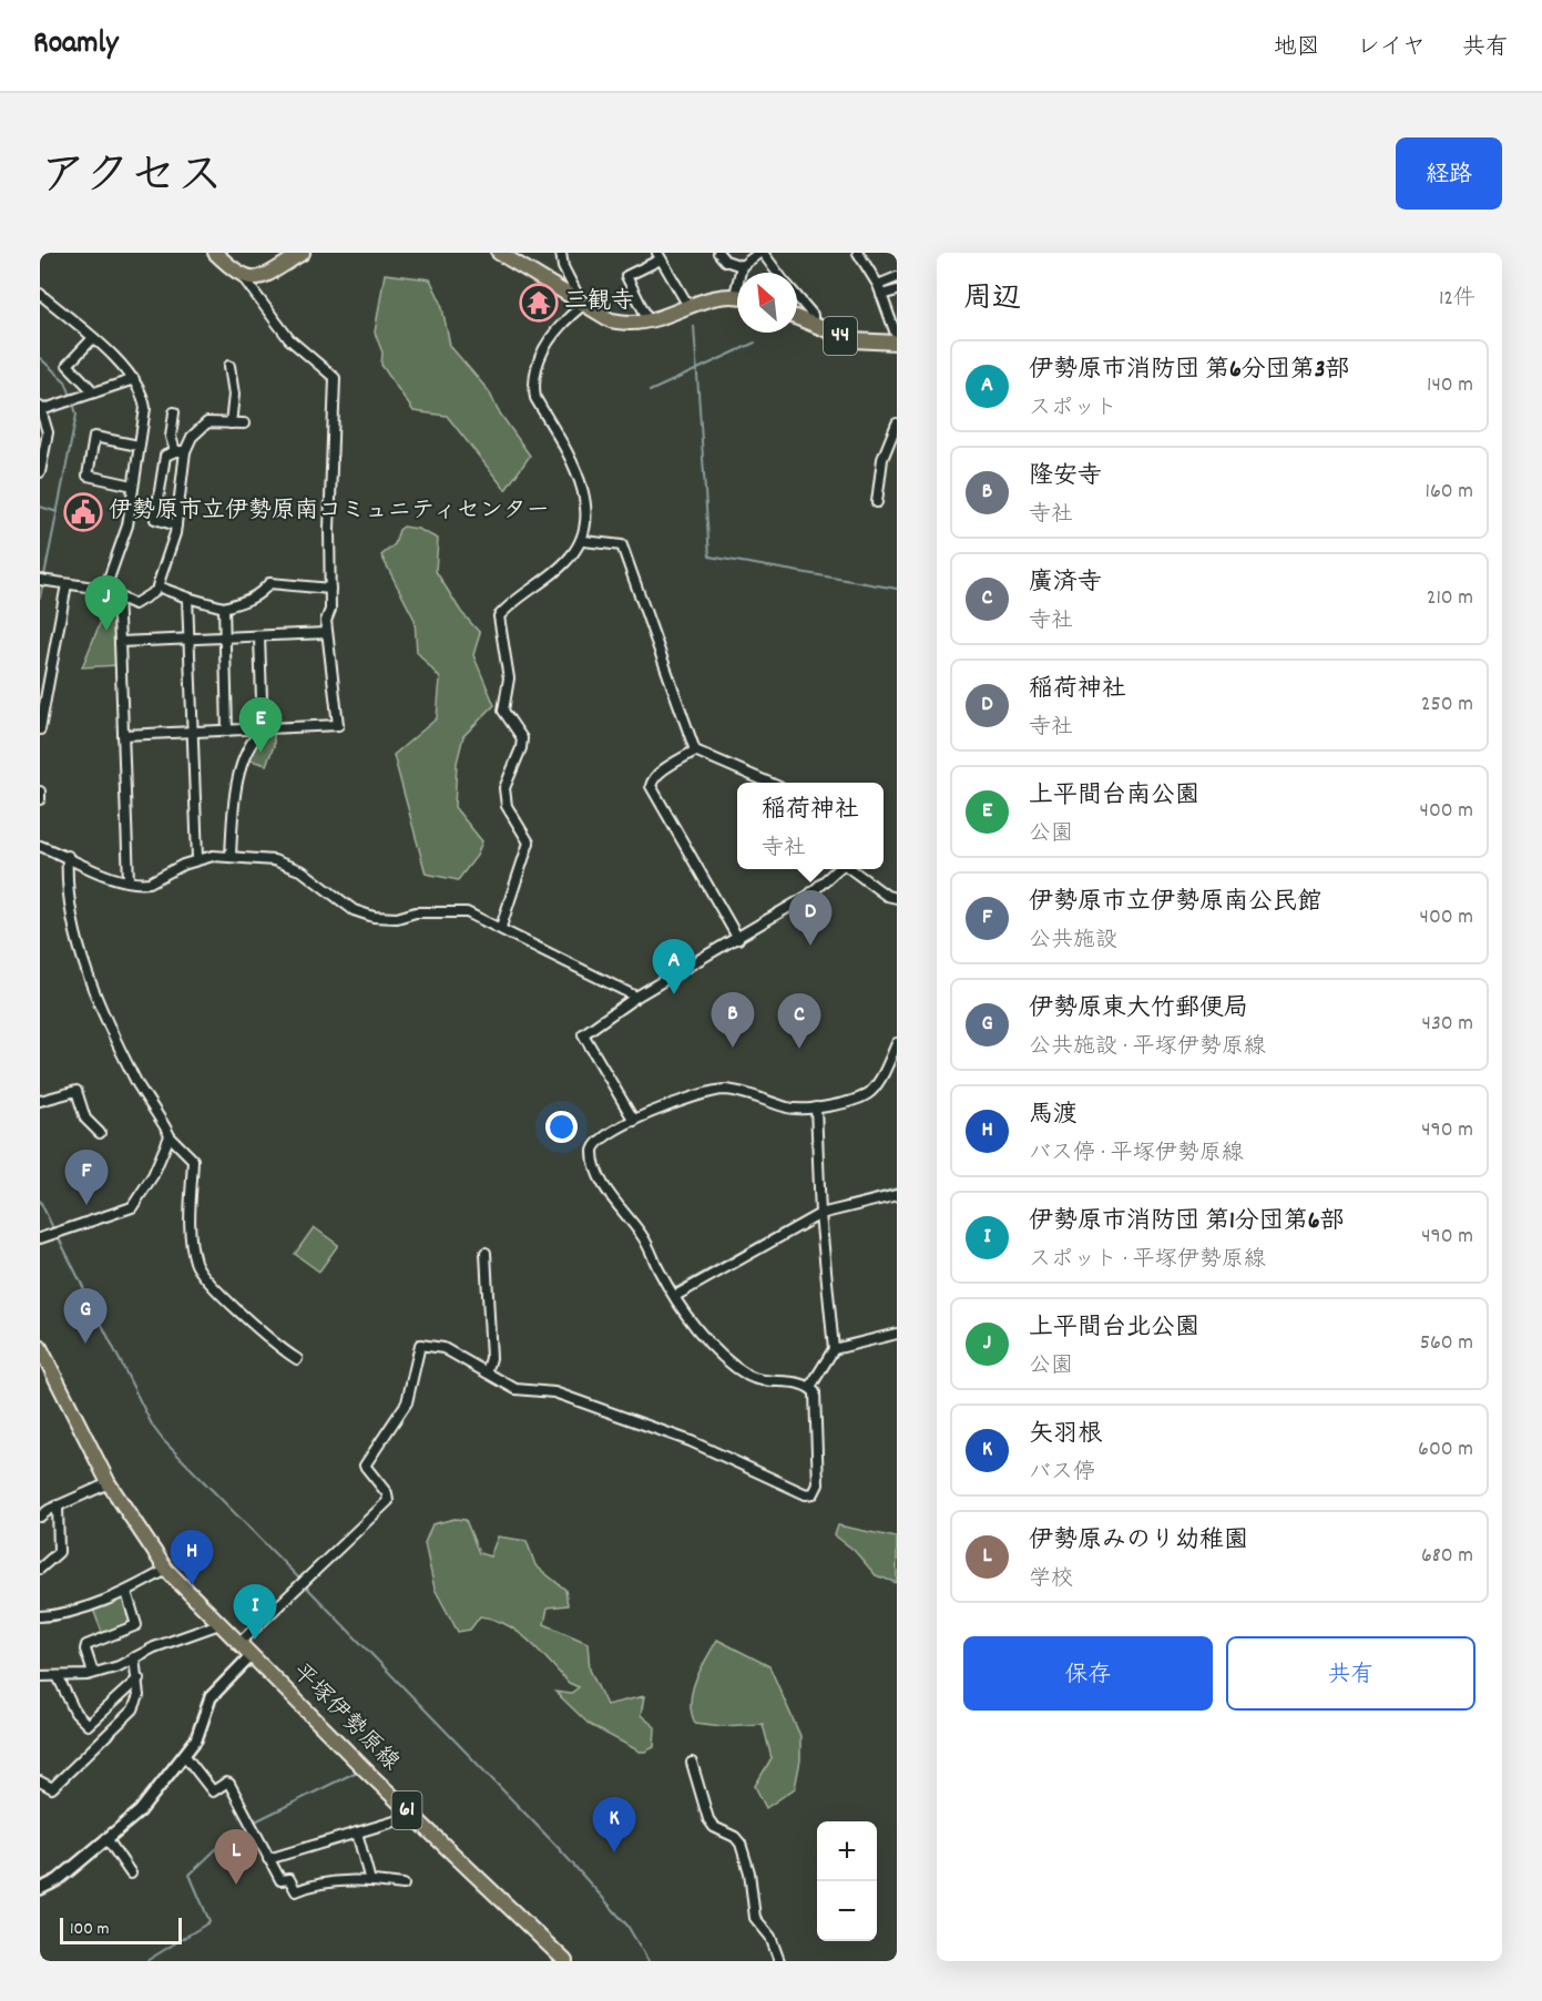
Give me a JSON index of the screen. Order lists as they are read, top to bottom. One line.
{"streets":{"main road":["44","平塚伊勢原線","61"]},"places":{"temple":["三観寺"],"public building":["伊勢原市立伊勢原南コミュニティセンター"]},"scale_bar":"100 m","north":"top left","page":{"header":"Roamly","nav":["地図","レイヤ","共有"],"title":"アクセス","buttons":["経路",["保存","共有"]],"heading":["周辺","12件"],"list":[{"mark":"A","name":"伊勢原市消防団 第6分団第3部","note":"スポット","value":"140 m"},{"mark":"B","name":"隆安寺","note":"寺社","value":"160 m"},{"mark":"C","name":"廣済寺","note":"寺社","value":"210 m"},{"mark":"D","name":"稲荷神社","note":"寺社","value":"250 m"},{"mark":"E","name":"上平間台南公園","note":"公園","value":"400 m"},{"mark":"F","name":"伊勢原市立伊勢原南公民館","note":"公共施設","value":"400 m"},{"mark":"G","name":"伊勢原東大竹郵便局","note":"公共施設 · 平塚伊勢原線","value":"430 m"},{"mark":"H","name":"馬渡","note":"バス停 · 平塚伊勢原線","value":"490 m"},{"mark":"I","name":"伊勢原市消防団 第1分団第6部","note":"スポット · 平塚伊勢原線","value":"490 m"},{"mark":"J","name":"上平間台北公園","note":"公園","value":"560 m"},{"mark":"K","name":"矢羽根","note":"バス停","value":"600 m"},{"mark":"L","name":"伊勢原みのり幼稚園","note":"学校","value":"680 m"}],"pins":["J","E","D","A","B","C","F","G","H","I","K","L"],"popup":["稲荷神社","寺社"],"map_buttons":["+","−"],"scale":"100 m"}}
